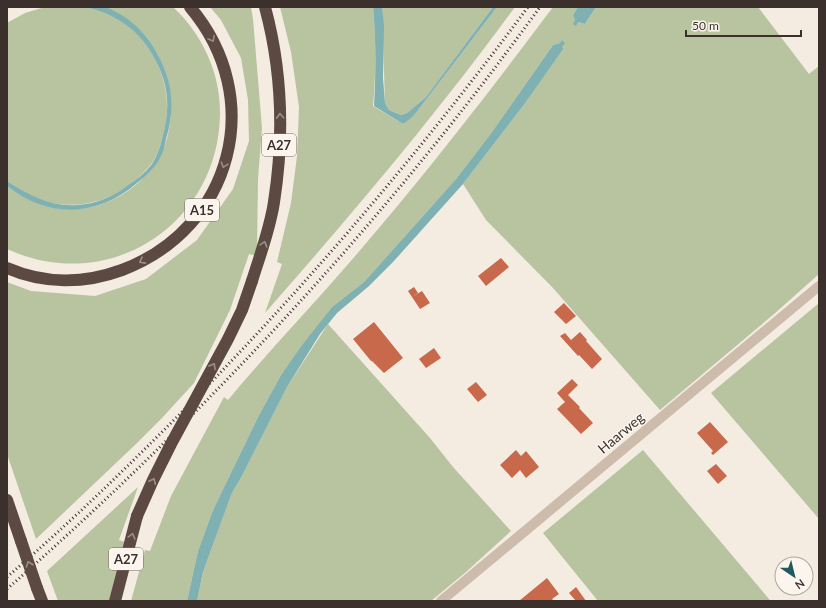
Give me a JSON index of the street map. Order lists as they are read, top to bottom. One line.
{"streets":{"highway":["A27","A15"],"street":["Haarweg"]},"scale_bar":"50 m","north":"bottom right"}
